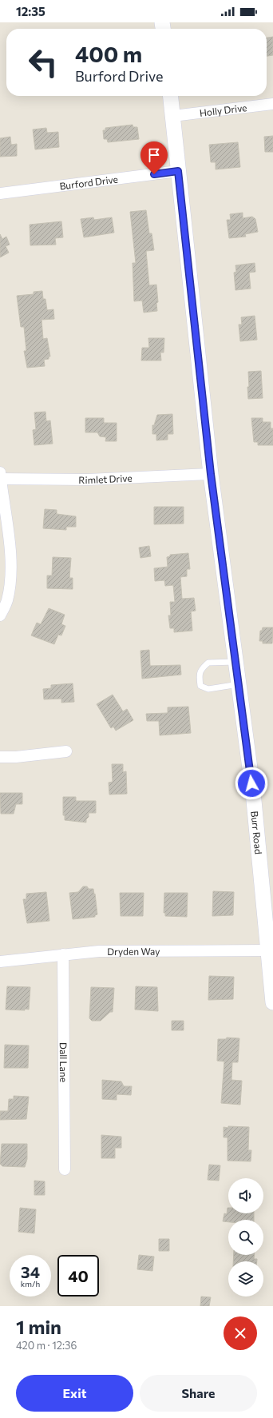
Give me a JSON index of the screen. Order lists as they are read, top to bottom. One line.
{"streets":{"street":["Holly Drive","Burford Drive","Rimlet Drive","Burr Road","Dryden Way","Dall Lane"]},"crossings":[["Holly Drive","Burr Road"],["Burford Drive","Burr Road"],["Rimlet Drive","Burr Road"],["Burr Road","Dryden Way"],["Dryden Way","Dall Lane"]],"page":{"status":"12:35","turn":["400 m","Burford Drive"],"speed":"34 km/h","limit":"40","heading":["1 min","420 m · 12:36"],"buttons":["Exit","Share"]}}
